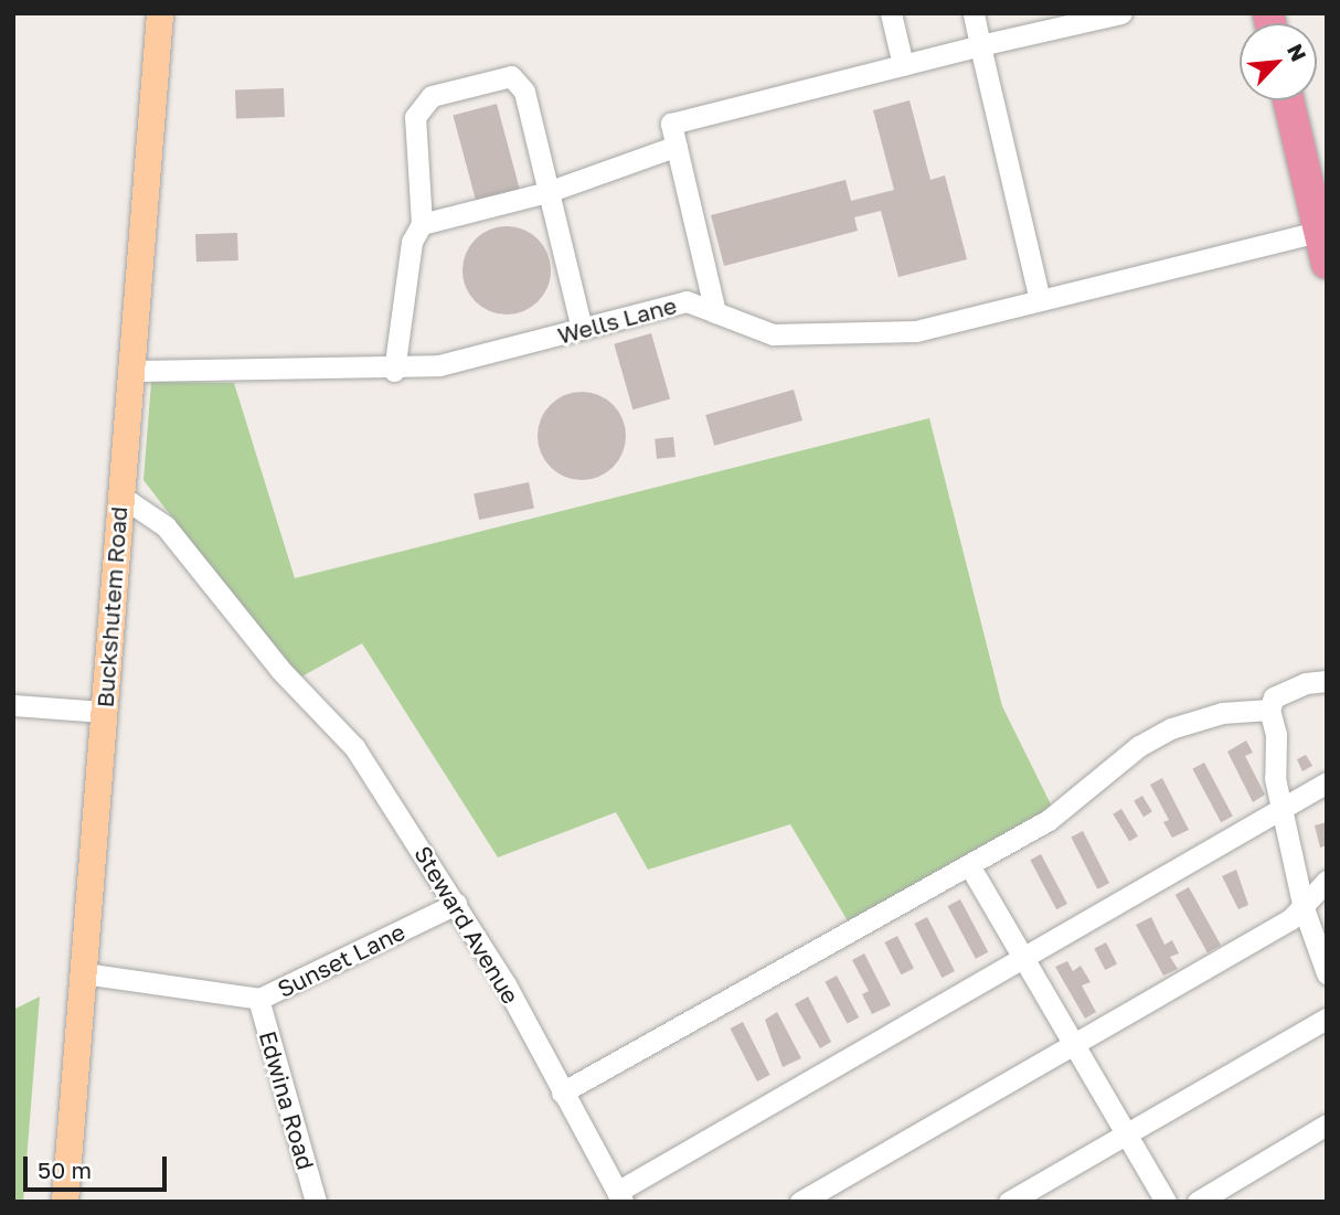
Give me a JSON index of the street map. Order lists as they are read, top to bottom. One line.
{"streets":{"main road":["Buckshutem Road"],"street":["Wells Lane","Steward Avenue","Sunset Lane","Edwina Road"]},"crossings":[["Wells Lane","Buckshutem Road"],["Buckshutem Road","Steward Avenue"],["Buckshutem Road","Sunset Lane"],["Steward Avenue","Sunset Lane"],["Sunset Lane","Edwina Road"]],"scale_bar":"50 m","north":"top right"}
